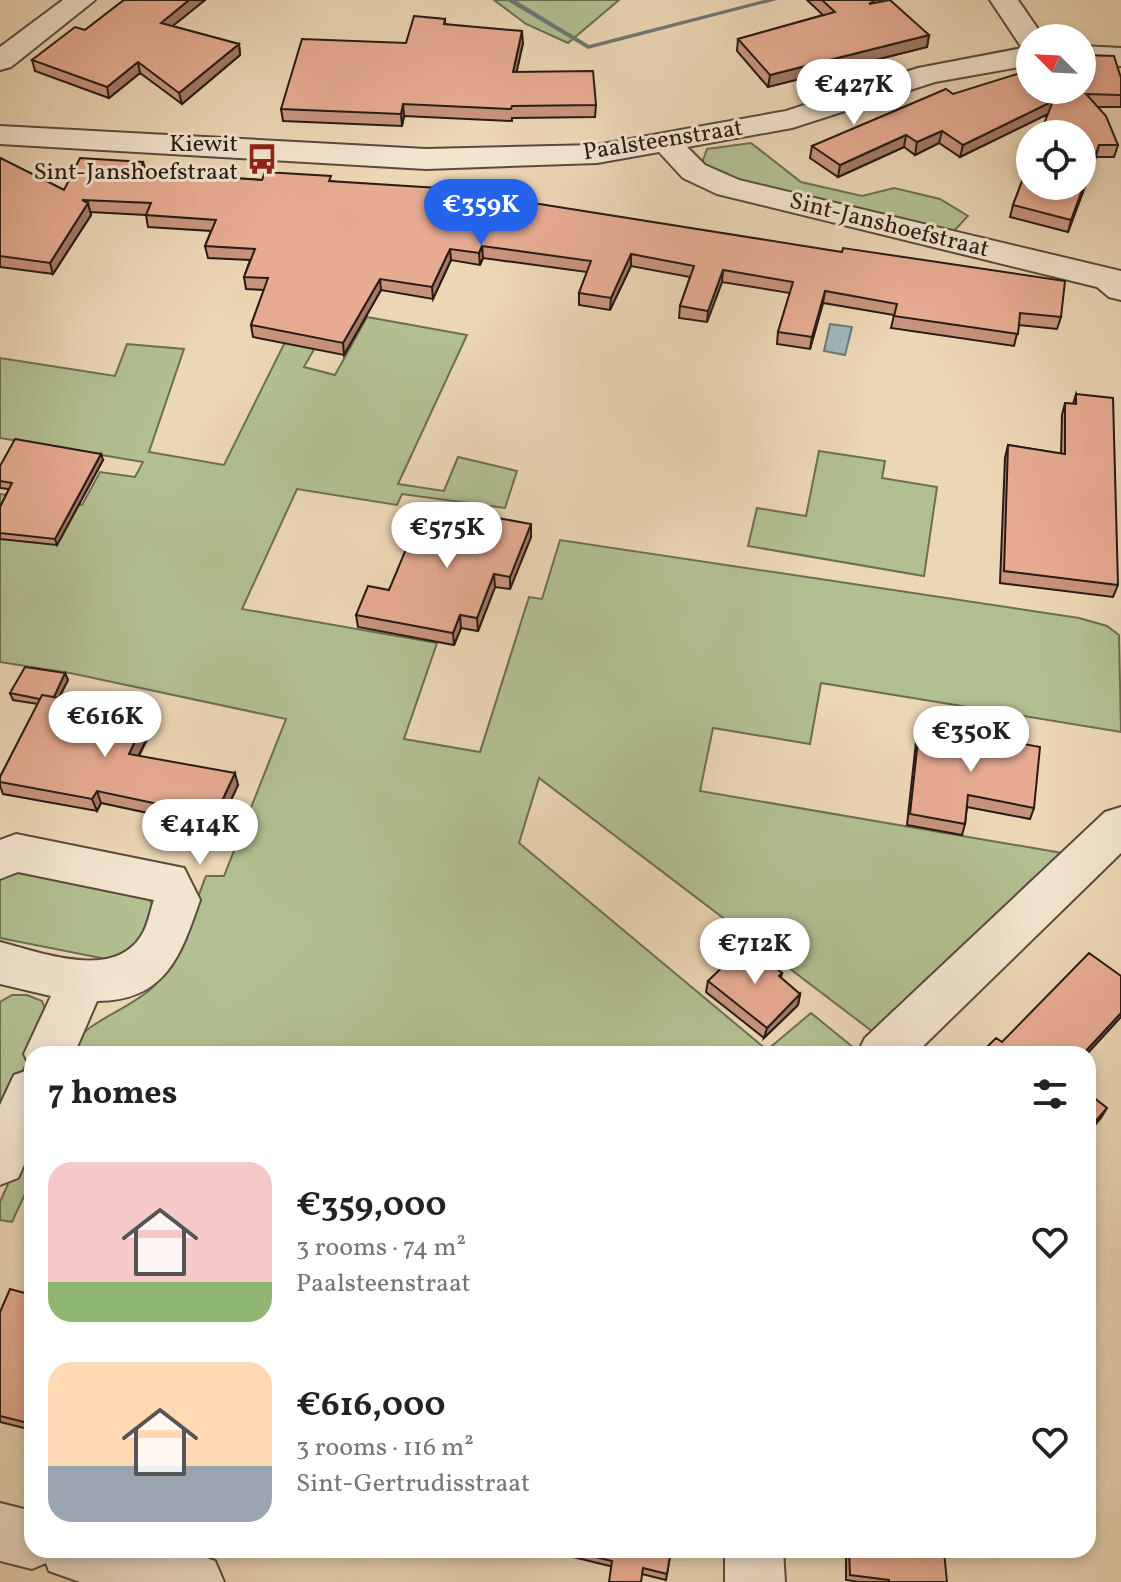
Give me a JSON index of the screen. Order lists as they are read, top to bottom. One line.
{"streets":{"street":["Paalsteenstraat","Sint-Janshoefstraat"]},"crossings":[["Paalsteenstraat","Sint-Janshoefstraat"]],"places":{"bus stop":["Kiewit Sint-Janshoefstraat"]},"north":"top left","page":{"price":["€427K","€359K","€575K","€616K","€350K","€414K","€712K"],"heading":"7 homes","list":[{"name":"€359,000","note":"3 rooms · 74 m² · Paalsteenstraat"},{"name":"€616,000","note":"3 rooms · 116 m² · Sint-Gertrudisstraat"}]}}
